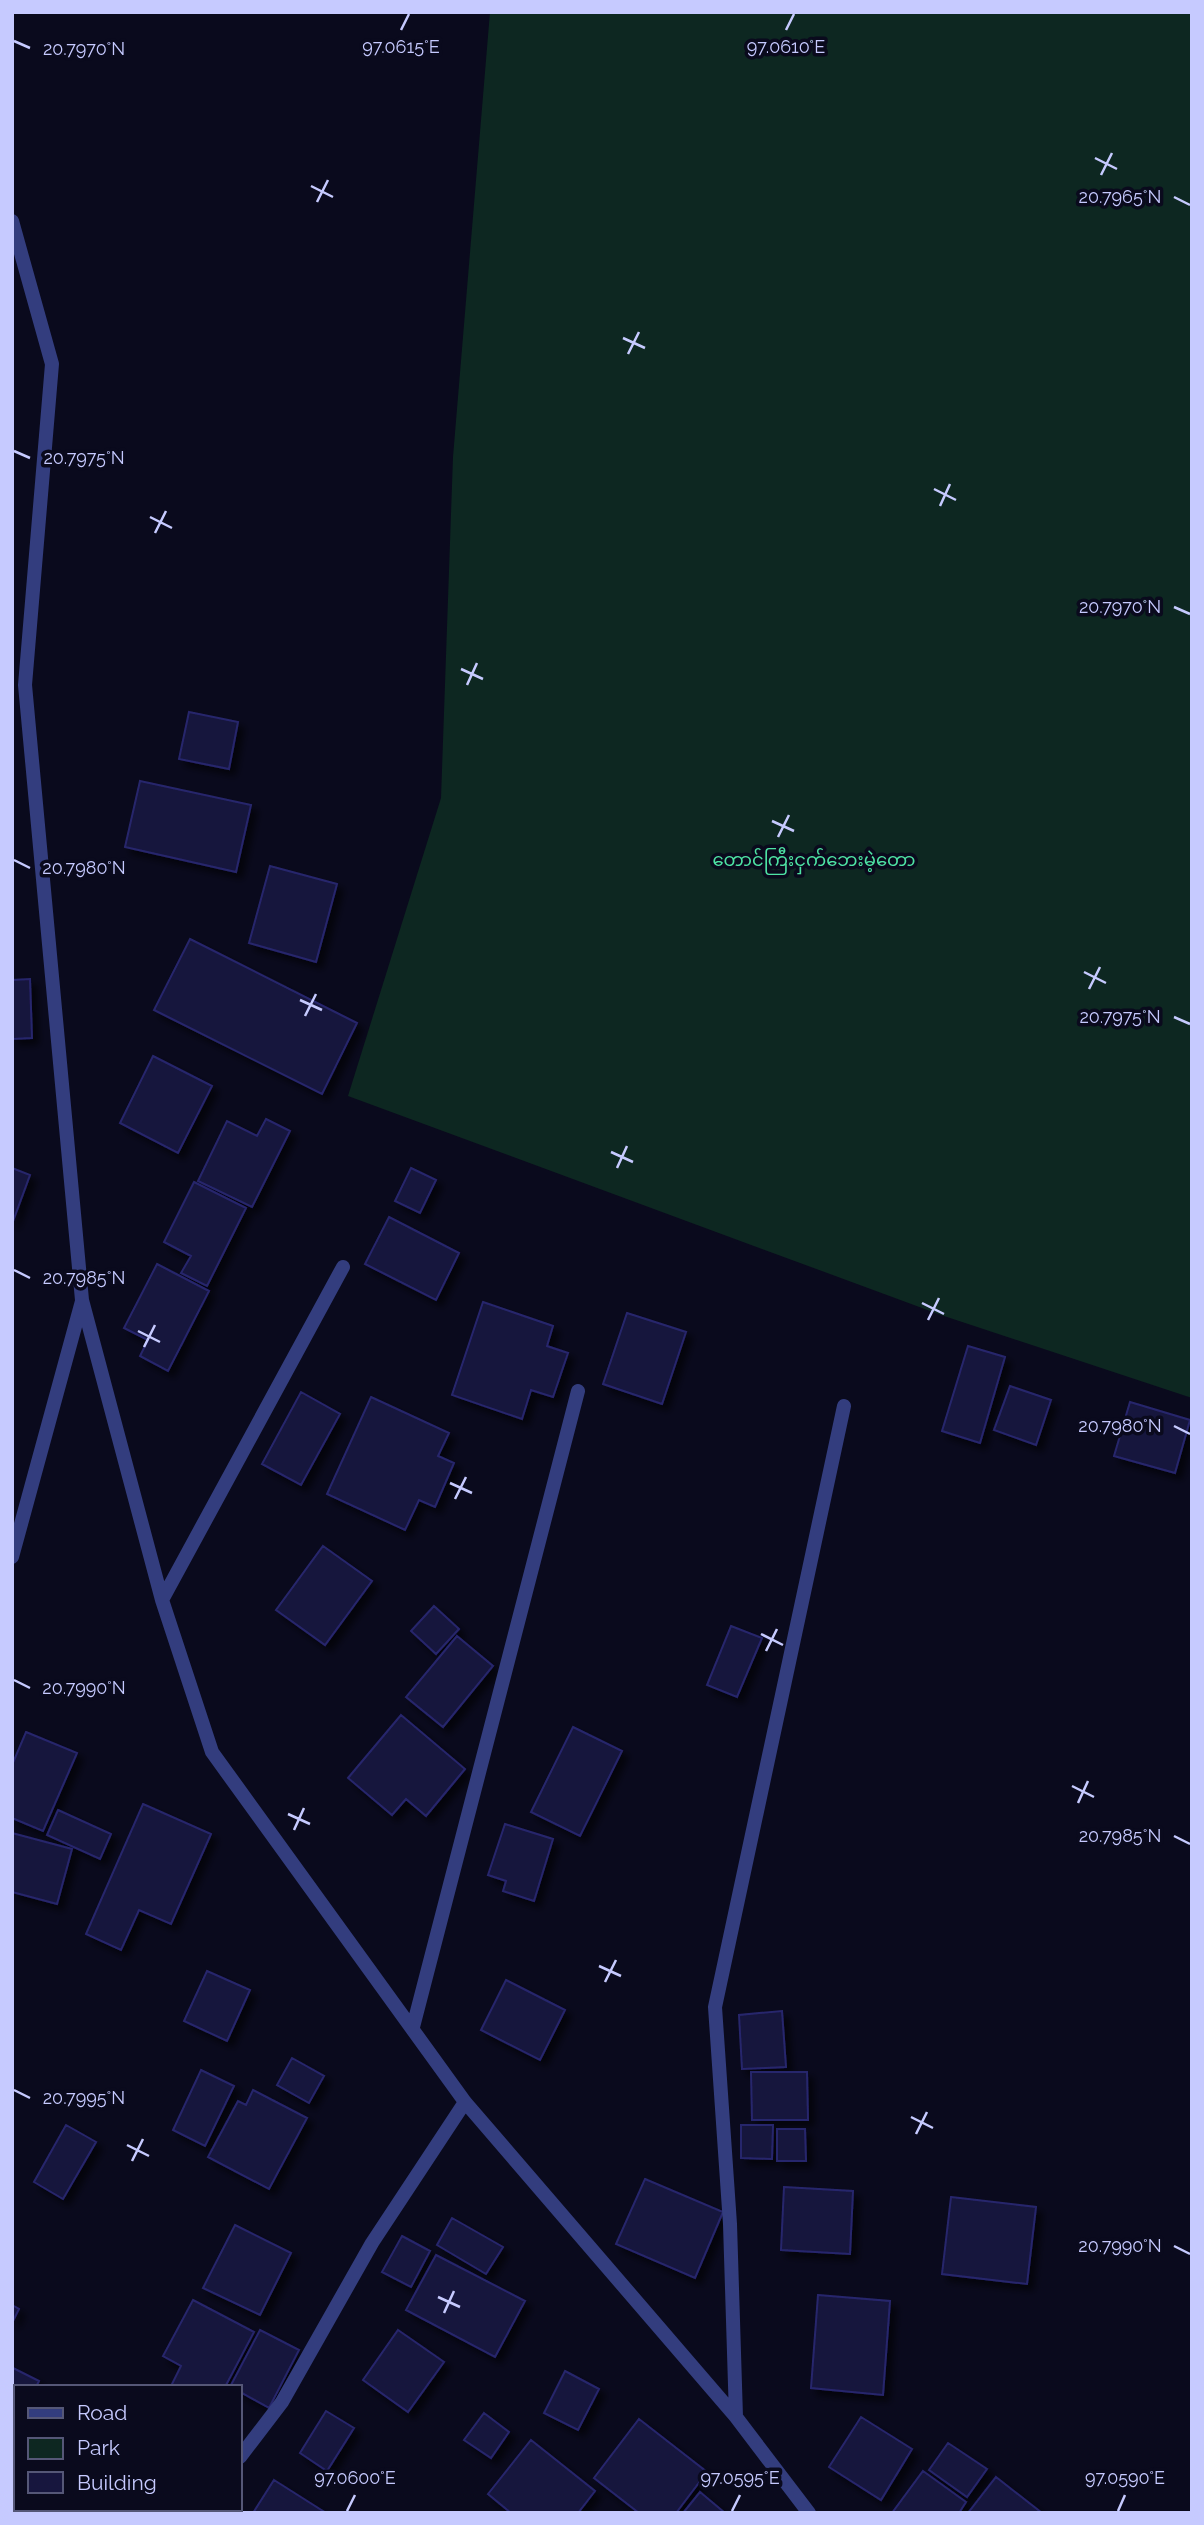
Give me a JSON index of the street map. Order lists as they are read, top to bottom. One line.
{"parks":["တောင်ကြီးငှက်ဘေးမဲ့တော"],"legend":["Road","Park","Building"],"coordinates":["97.0615°E","97.0610°E","20.7970°N","20.7965°N","20.7975°N","20.7980°N","20.7985°N","20.7990°N","20.7995°N","97.0600°E","97.0595°E","97.0590°E"]}
